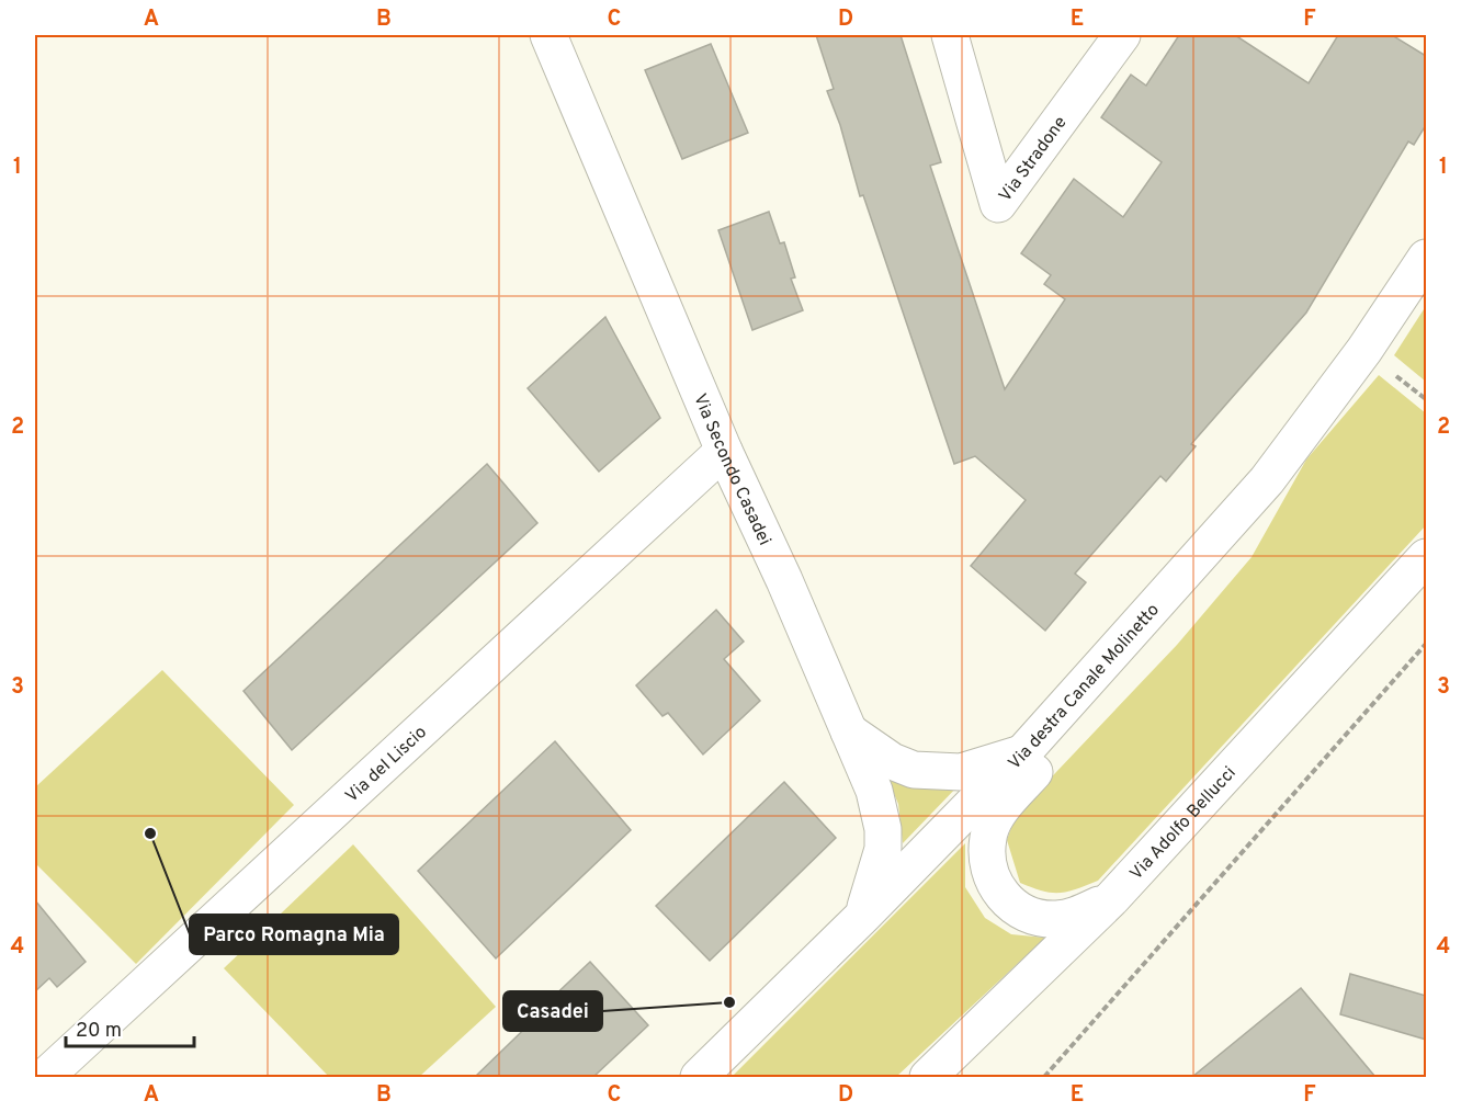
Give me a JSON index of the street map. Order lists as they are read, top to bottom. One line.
{"streets":{"street":["Via Stradone","Via Secondo Casadei","Via destra Canale Molinetto","Via del Liscio","Via Adolfo Bellucci"]},"crossings":[["Via Secondo Casadei","Via destra Canale Molinetto"],["Via Secondo Casadei","Via del Liscio"]],"places":["Parco Romagna Mia","Casadei"],"scale_bar":"20 m","grid":{"columns":["A","B","C","D","E","F"],"rows":["1","2","3","4"]}}
